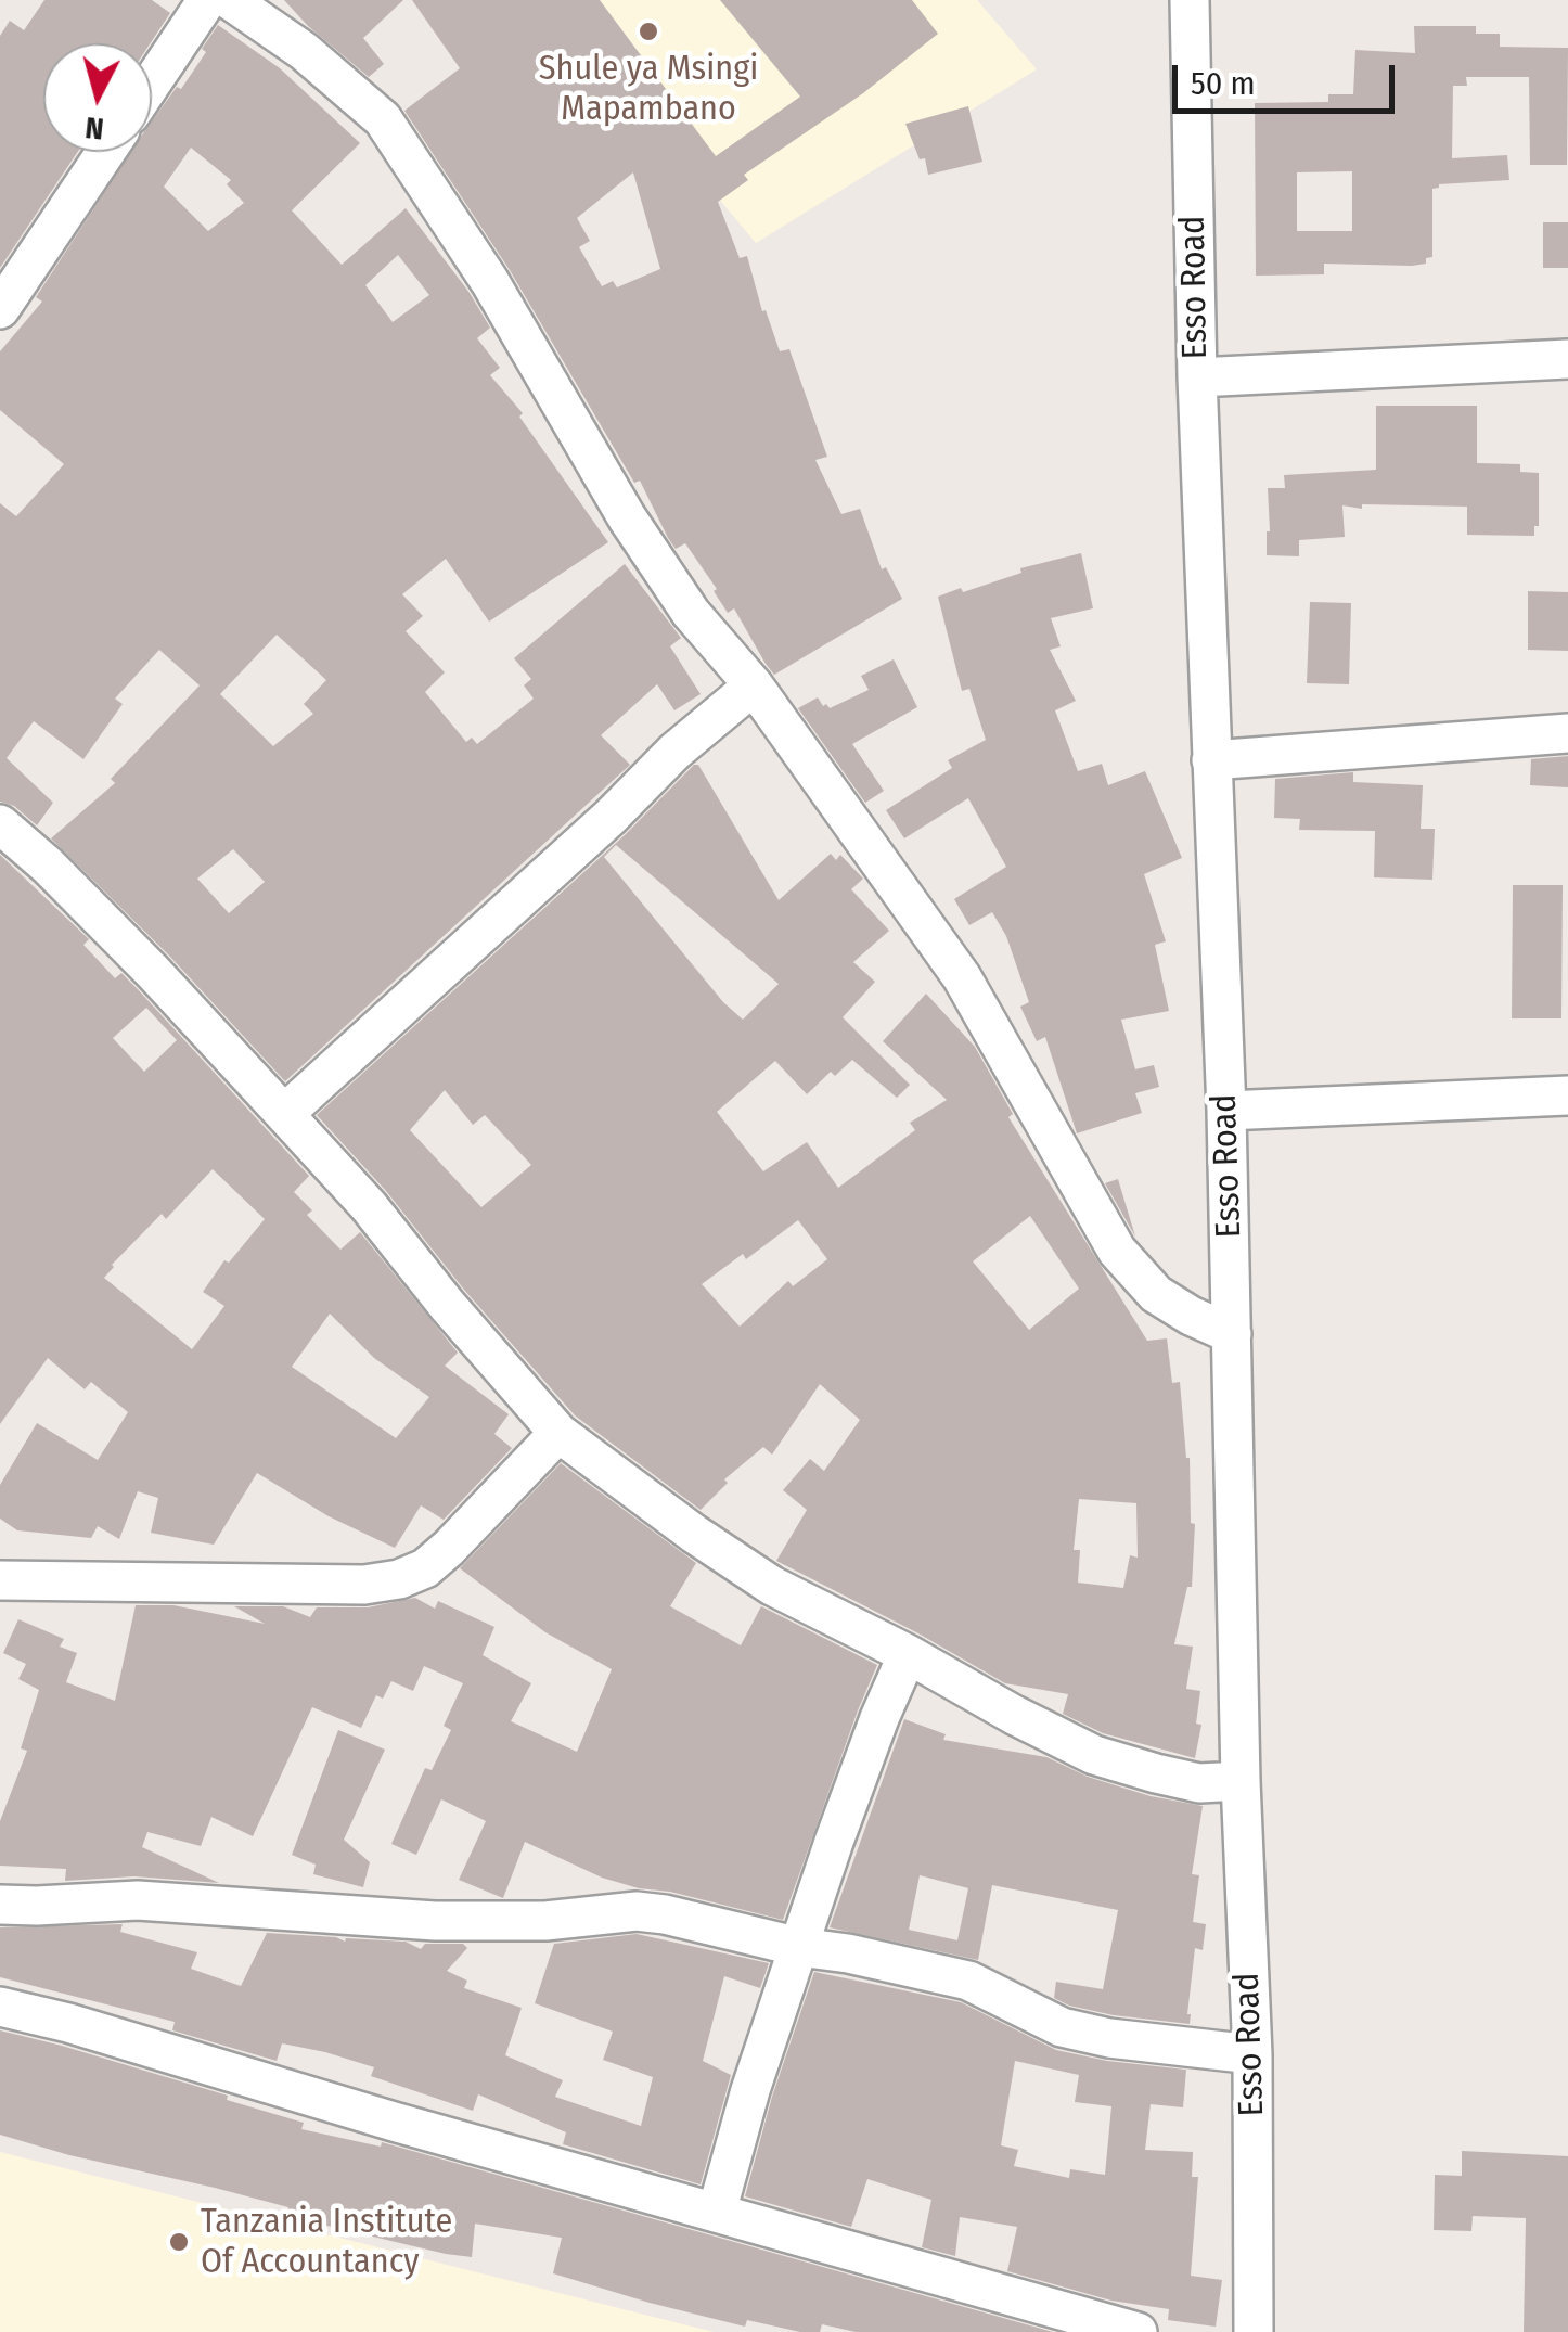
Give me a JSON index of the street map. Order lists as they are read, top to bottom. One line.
{"streets":{"street":["Esso Road"]},"places":["Shule ya Msingi Mapambano","Tanzania Institute Of Accountancy"],"scale_bar":"50 m","north":"bottom"}
